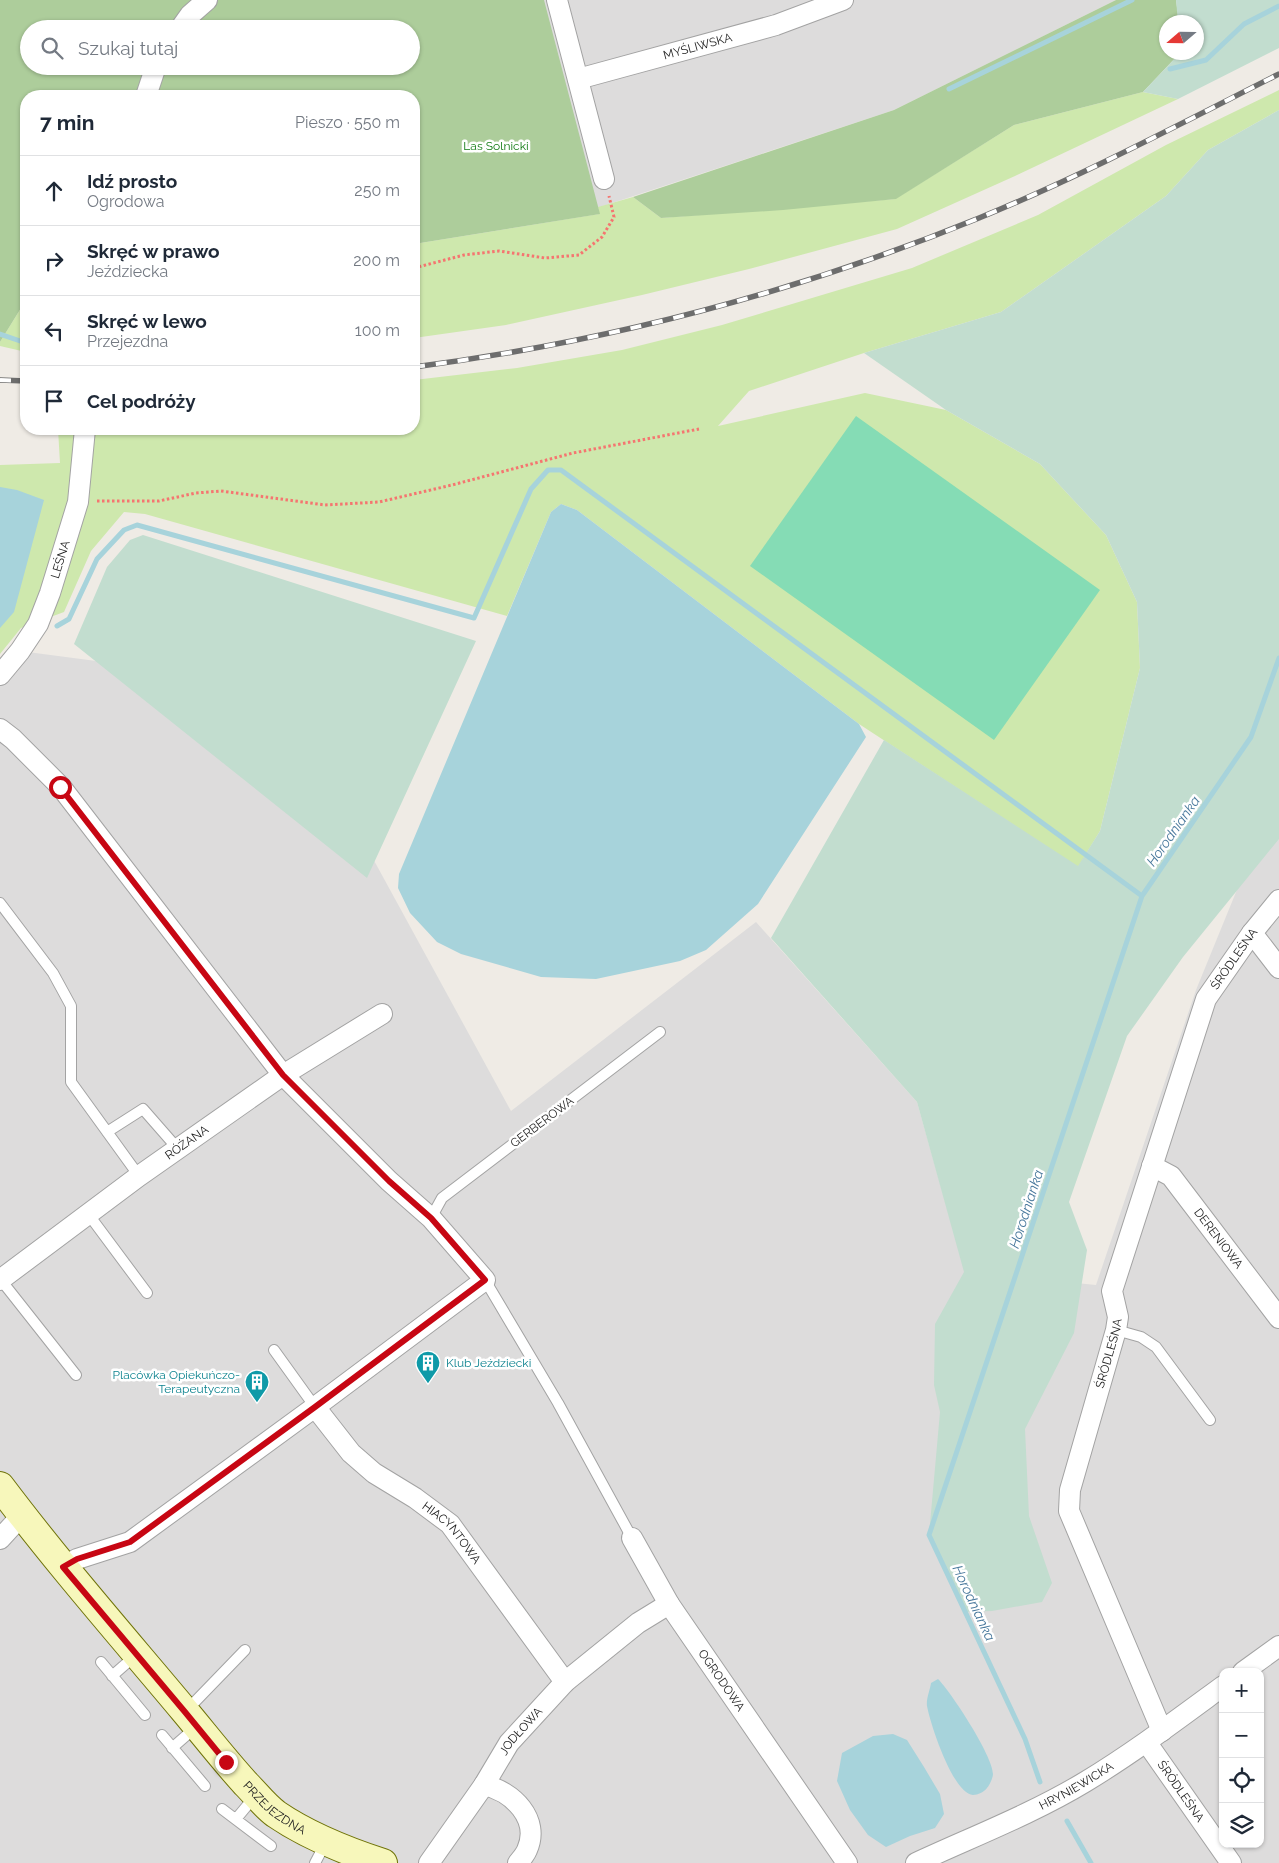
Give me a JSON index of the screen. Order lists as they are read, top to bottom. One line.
{"streets":{"street":["MYŚLIWSKA","LEŚNA","ŚRÓDLEŚNA","RÓŻANA","DERENIOWA","HIACYNTOWA","OGRODOWA","JODŁOWA","HRYNIEWICKA","PRZEJEZDNA"],"lane":["GERBEROWA"]},"crossings":[["ŚRÓDLEŚNA","DERENIOWA"],["ŚRÓDLEŚNA","HRYNIEWICKA"],["HIACYNTOWA","JODŁOWA"]],"water":["Horodnianka"],"parks":["Las Solnicki"],"places":{"building":["Klub Jeździecki","Placówka Opiekuńczo- Terapeutyczna"]},"north":"left","page":{"search":"Szukaj tutaj","heading":["7 min","Pieszo · 550 m"],"list":[["Idź prosto","Ogrodowa","250 m"],["Skręć w prawo","Jeździecka","200 m"],["Skręć w lewo","Przejezdna","100 m"],"Cel podróży"],"map_buttons":["+","−"]}}
